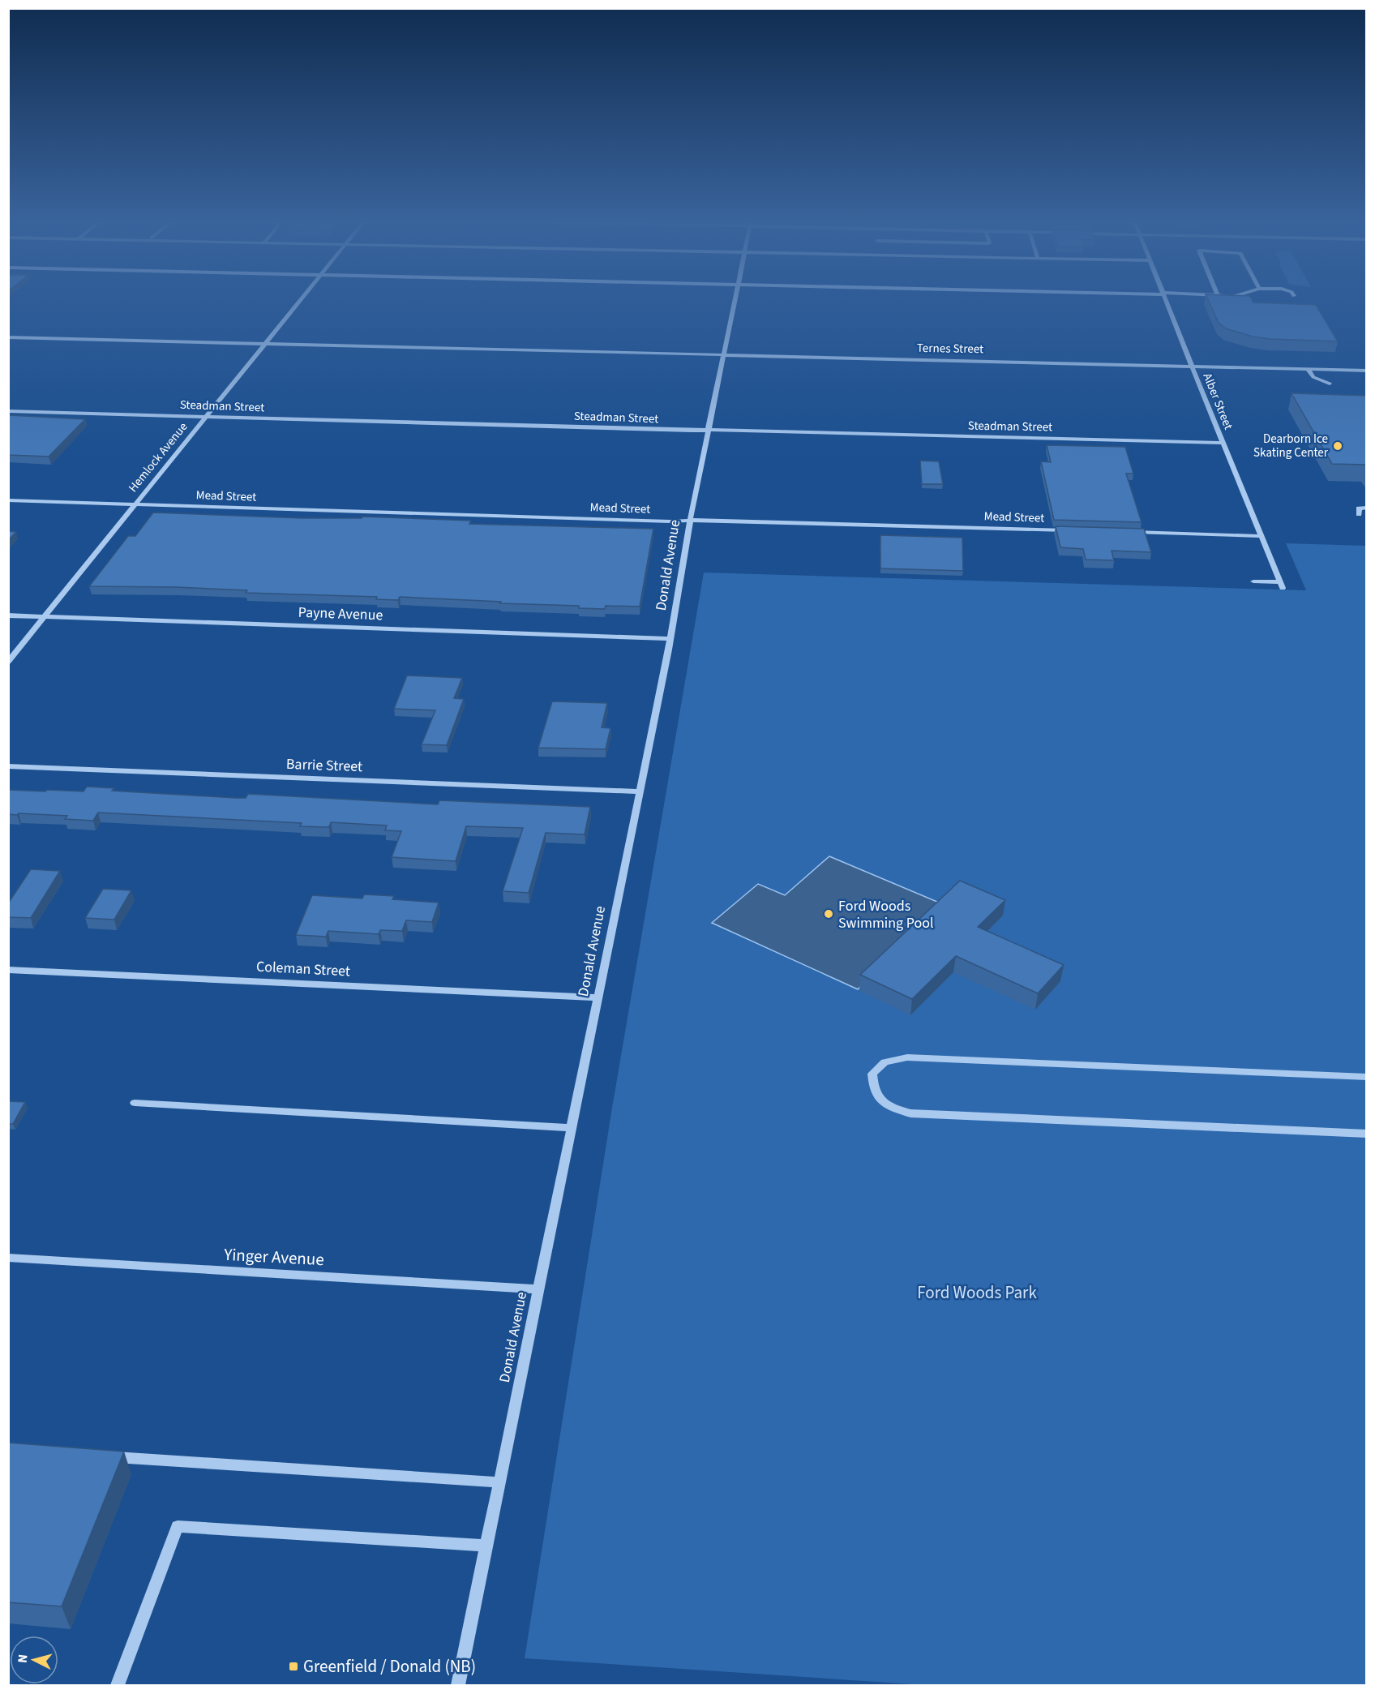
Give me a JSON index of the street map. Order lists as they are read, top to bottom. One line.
{"streets":{"street":["Ternes Street","Alber Street","Steadman Street","Hemlock Avenue","Mead Street","Donald Avenue","Payne Avenue","Barrie Street","Coleman Street","Yinger Avenue"]},"crossings":[["Ternes Street","Alber Street"],["Ternes Street","Hemlock Avenue"],["Ternes Street","Donald Avenue"],["Alber Street","Steadman Street"],["Steadman Street","Hemlock Avenue"],["Steadman Street","Donald Avenue"],["Hemlock Avenue","Mead Street"],["Hemlock Avenue","Payne Avenue"],["Mead Street","Donald Avenue"],["Donald Avenue","Payne Avenue"],["Donald Avenue","Barrie Street"],["Donald Avenue","Coleman Street"],["Donald Avenue","Yinger Avenue"]],"parks":["Ford Woods Park"],"places":{"other":["Dearborn Ice Skating Center","Ford Woods Swimming Pool"],"transit":["Greenfield / Donald (NB)"]},"north":"left"}
